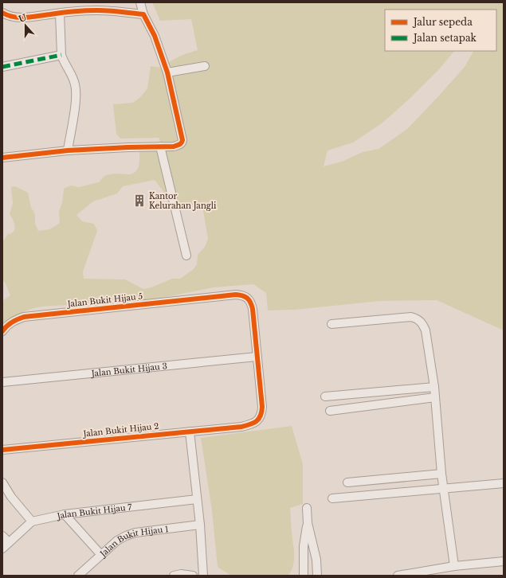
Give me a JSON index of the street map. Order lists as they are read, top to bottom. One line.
{"streets":{"street":["Jalan Bukit Hijau 5","Jalan Bukit Hijau 3","Jalan Bukit Hijau 2","Jalan Bukit Hijau 7","Jalan Bukit Hijau 1"]},"crossings":[["Jalan Bukit Hijau 5","Jalan Bukit Hijau 3"],["Jalan Bukit Hijau 5","Jalan Bukit Hijau 2"],["Jalan Bukit Hijau 3","Jalan Bukit Hijau 2"]],"places":{"building":["Kantor Kelurahan Jangli"]},"legend":["Jalur sepeda","Jalan setapak"],"north":"top"}
